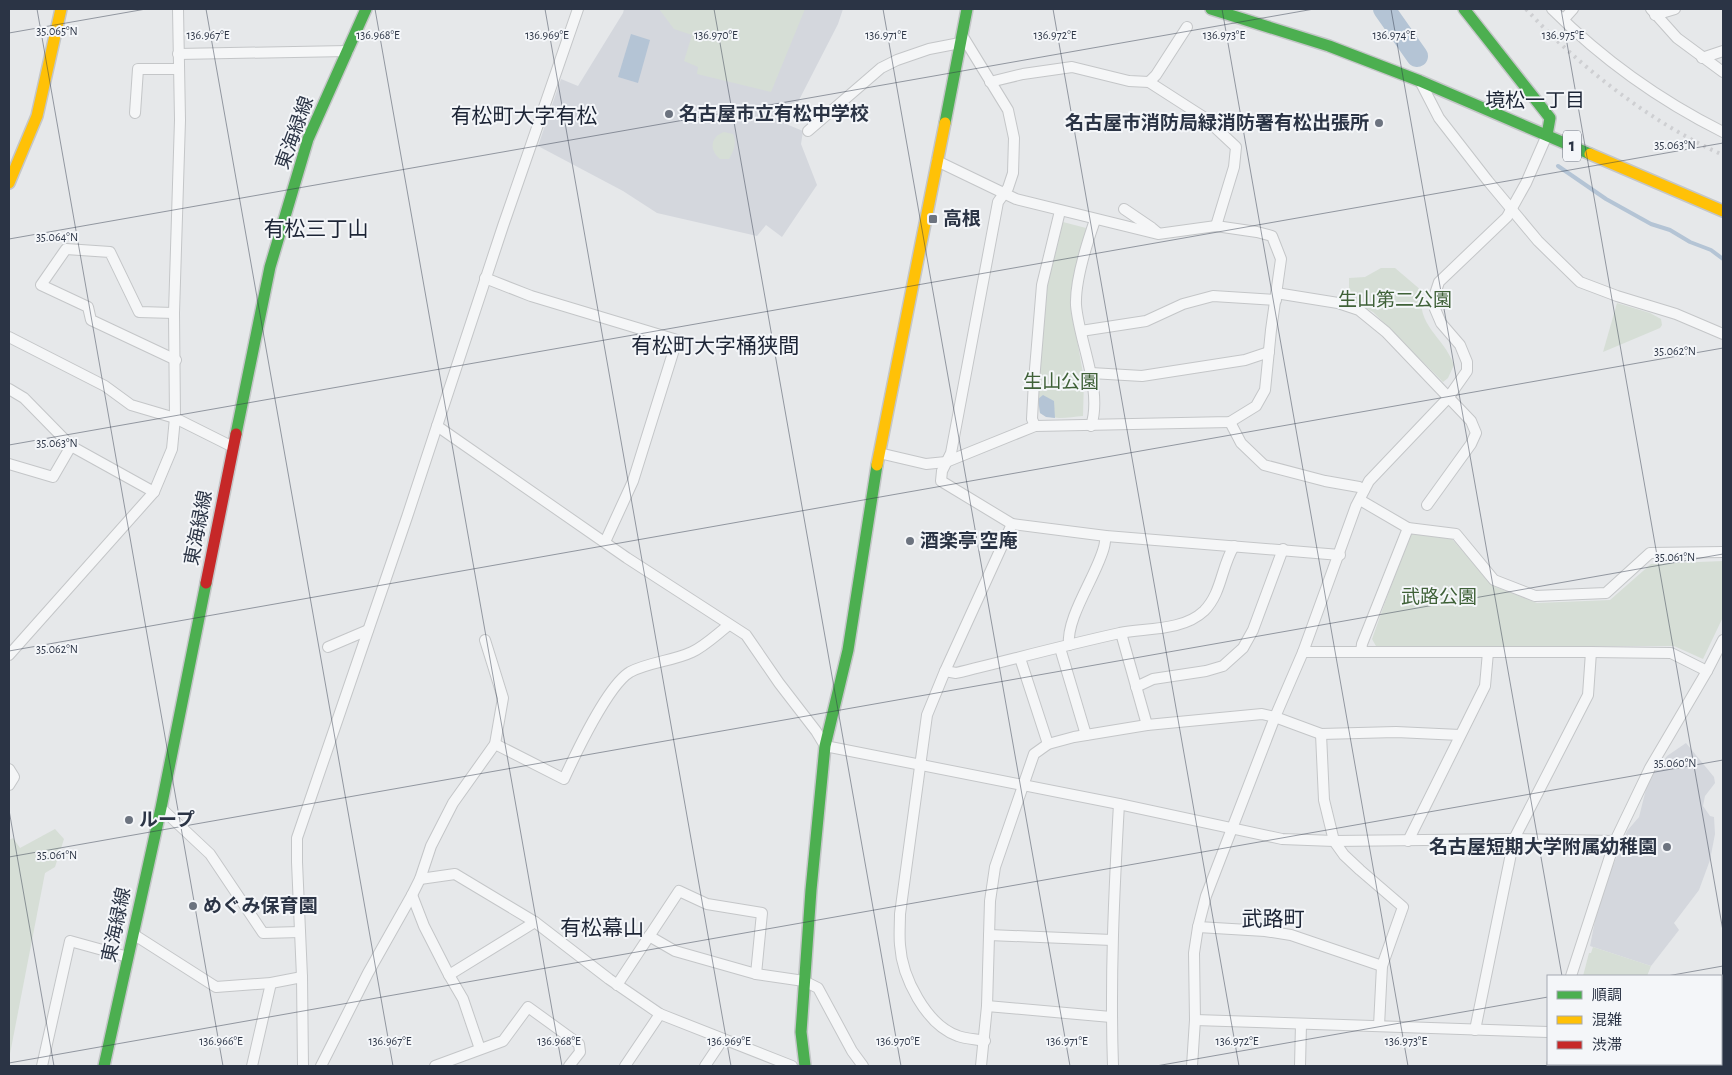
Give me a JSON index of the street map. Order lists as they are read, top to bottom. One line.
{"streets":{"main road":["東海緑線","1"]},"districts":["境松一丁目","有松町大字有松","有松三丁山","有松町大字桶狭間","武路町","有松幕山"],"parks":["生山第二公園","生山公園","武路公園"],"places":{"other":["名古屋市立有松中学校","名古屋市消防局緑消防署有松出張所","酒楽亭 空庵","ループ","名古屋短期大学附属幼稚園","めぐみ保育園"],"transit":["高根"]},"legend":["順調","混雑","渋滞"],"coordinates":["35.065°N","136.973°E","136.974°E","136.967°E","136.968°E","136.969°E","136.970°E","136.971°E","136.972°E","136.975°E","35.063°N","35.064°N","35.062°N","35.061°N","35.060°N","136.966°E"]}
